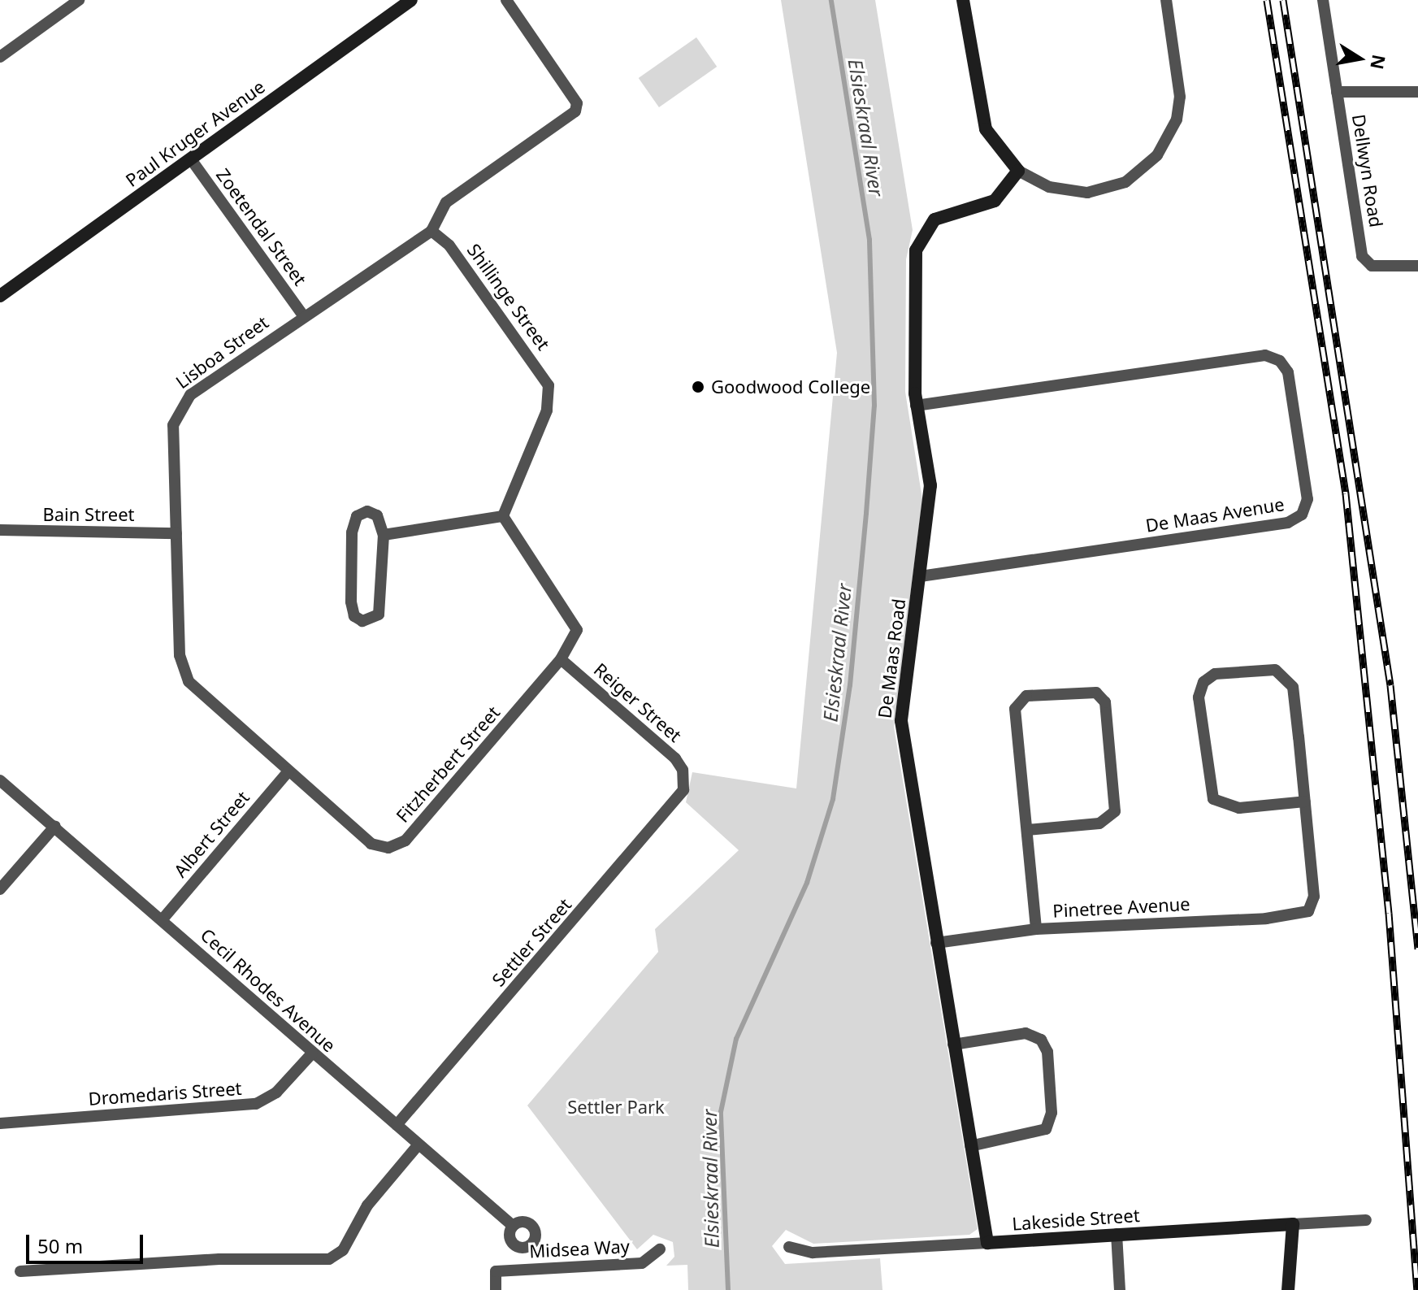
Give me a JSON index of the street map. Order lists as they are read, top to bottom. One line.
{"streets":{"street":["Paul Kruger Avenue","Dellwyn Road","Zoetendal Street","Shillinge Street","Lisboa Street","Bain Street","De Maas Avenue","De Maas Road","Reiger Street","Fitzherbert Street","Albert Street","Pinetree Avenue","Settler Street","Cecil Rhodes Avenue","Dromedaris Street","Lakeside Street","Midsea Way"]},"crossings":[["Paul Kruger Avenue","Zoetendal Street"],["Zoetendal Street","Lisboa Street"],["Shillinge Street","Lisboa Street"],["Lisboa Street","Bain Street"],["Lisboa Street","Fitzherbert Street"],["Lisboa Street","Albert Street"],["De Maas Avenue","De Maas Road"],["De Maas Road","Pinetree Avenue"],["De Maas Road","Lakeside Street"],["Reiger Street","Fitzherbert Street"],["Reiger Street","Settler Street"],["Fitzherbert Street","Albert Street"],["Albert Street","Cecil Rhodes Avenue"],["Settler Street","Cecil Rhodes Avenue"],["Cecil Rhodes Avenue","Dromedaris Street"]],"water":["Elsieskraal River"],"parks":["Settler Park"],"places":["Goodwood College"],"scale_bar":"50 m","north":"right"}
